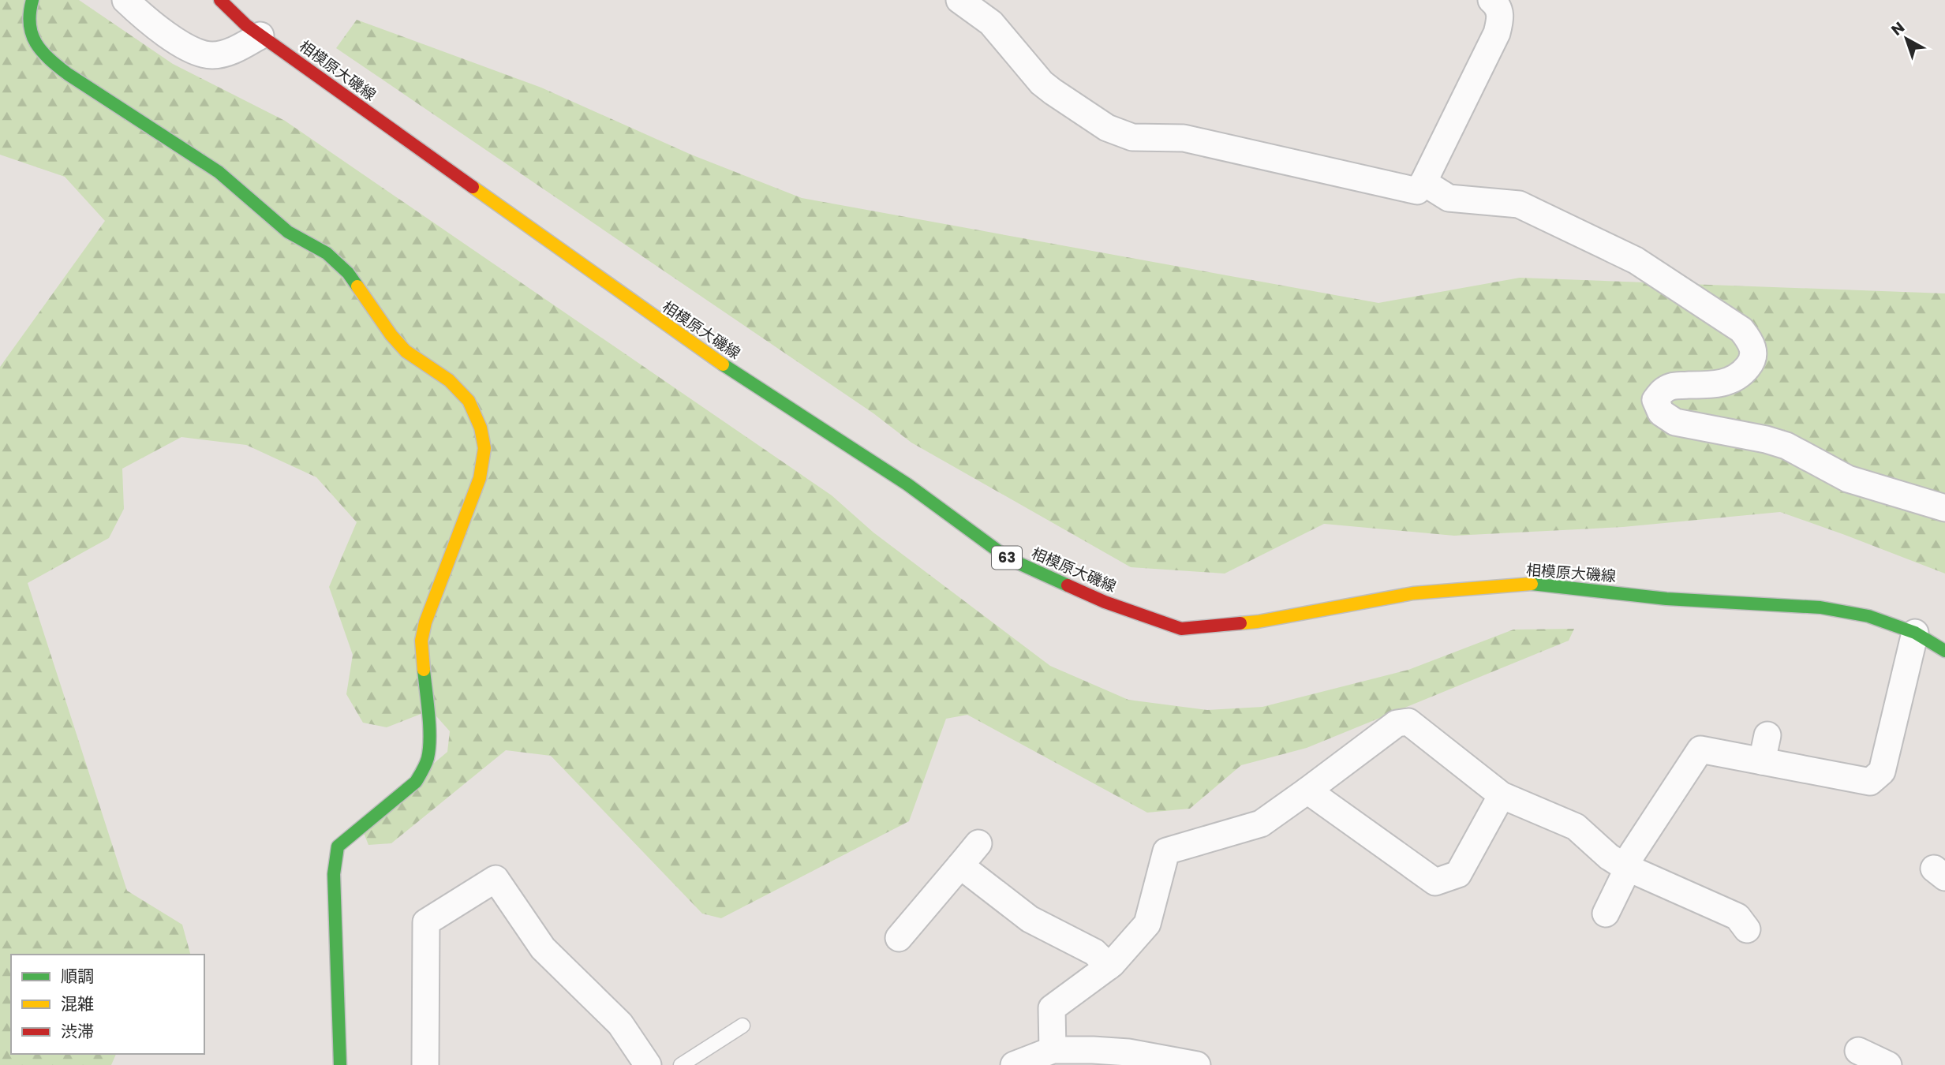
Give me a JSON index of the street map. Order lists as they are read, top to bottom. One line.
{"streets":{"main road":["相模原大磯線","63"]},"legend":["順調","混雑","渋滞"],"north":"top left"}
